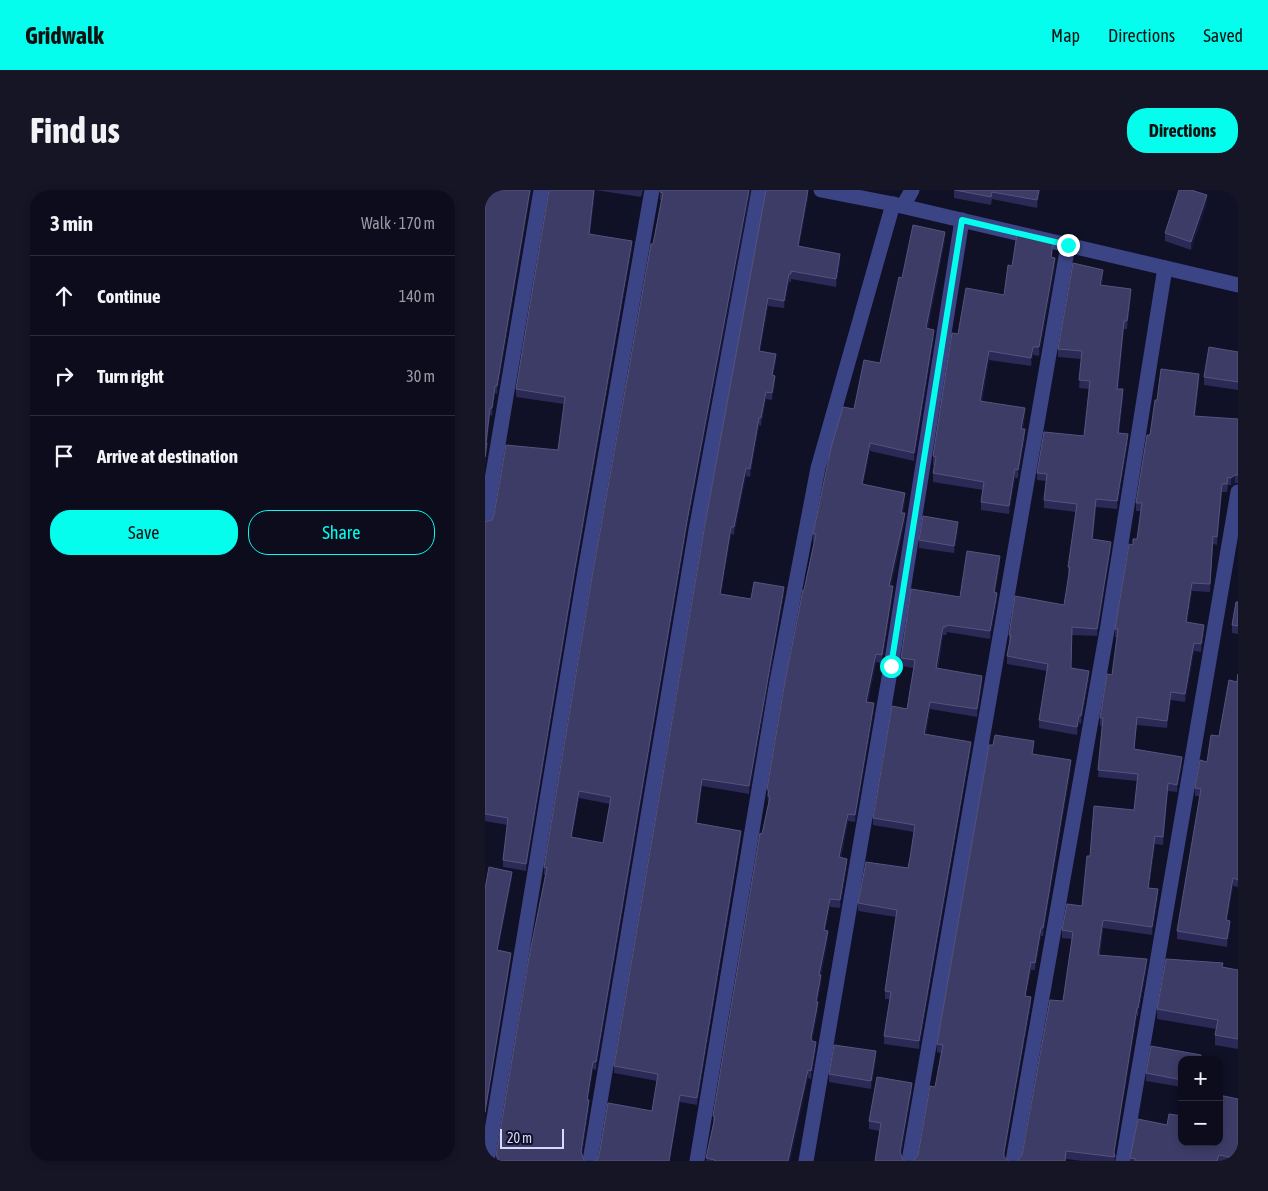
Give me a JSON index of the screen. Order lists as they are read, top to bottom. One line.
{"scale_bar":"20 m","page":{"header":"Gridwalk","nav":["Map","Directions","Saved"],"buttons":["Directions",["Save","Share"]],"title":"Find us","heading":["3 min","Walk · 170 m"],"list":[["Continue","140 m"],["Turn right","30 m"],"Arrive at destination"],"map_buttons":["+","−"],"scale":"20 m"}}
